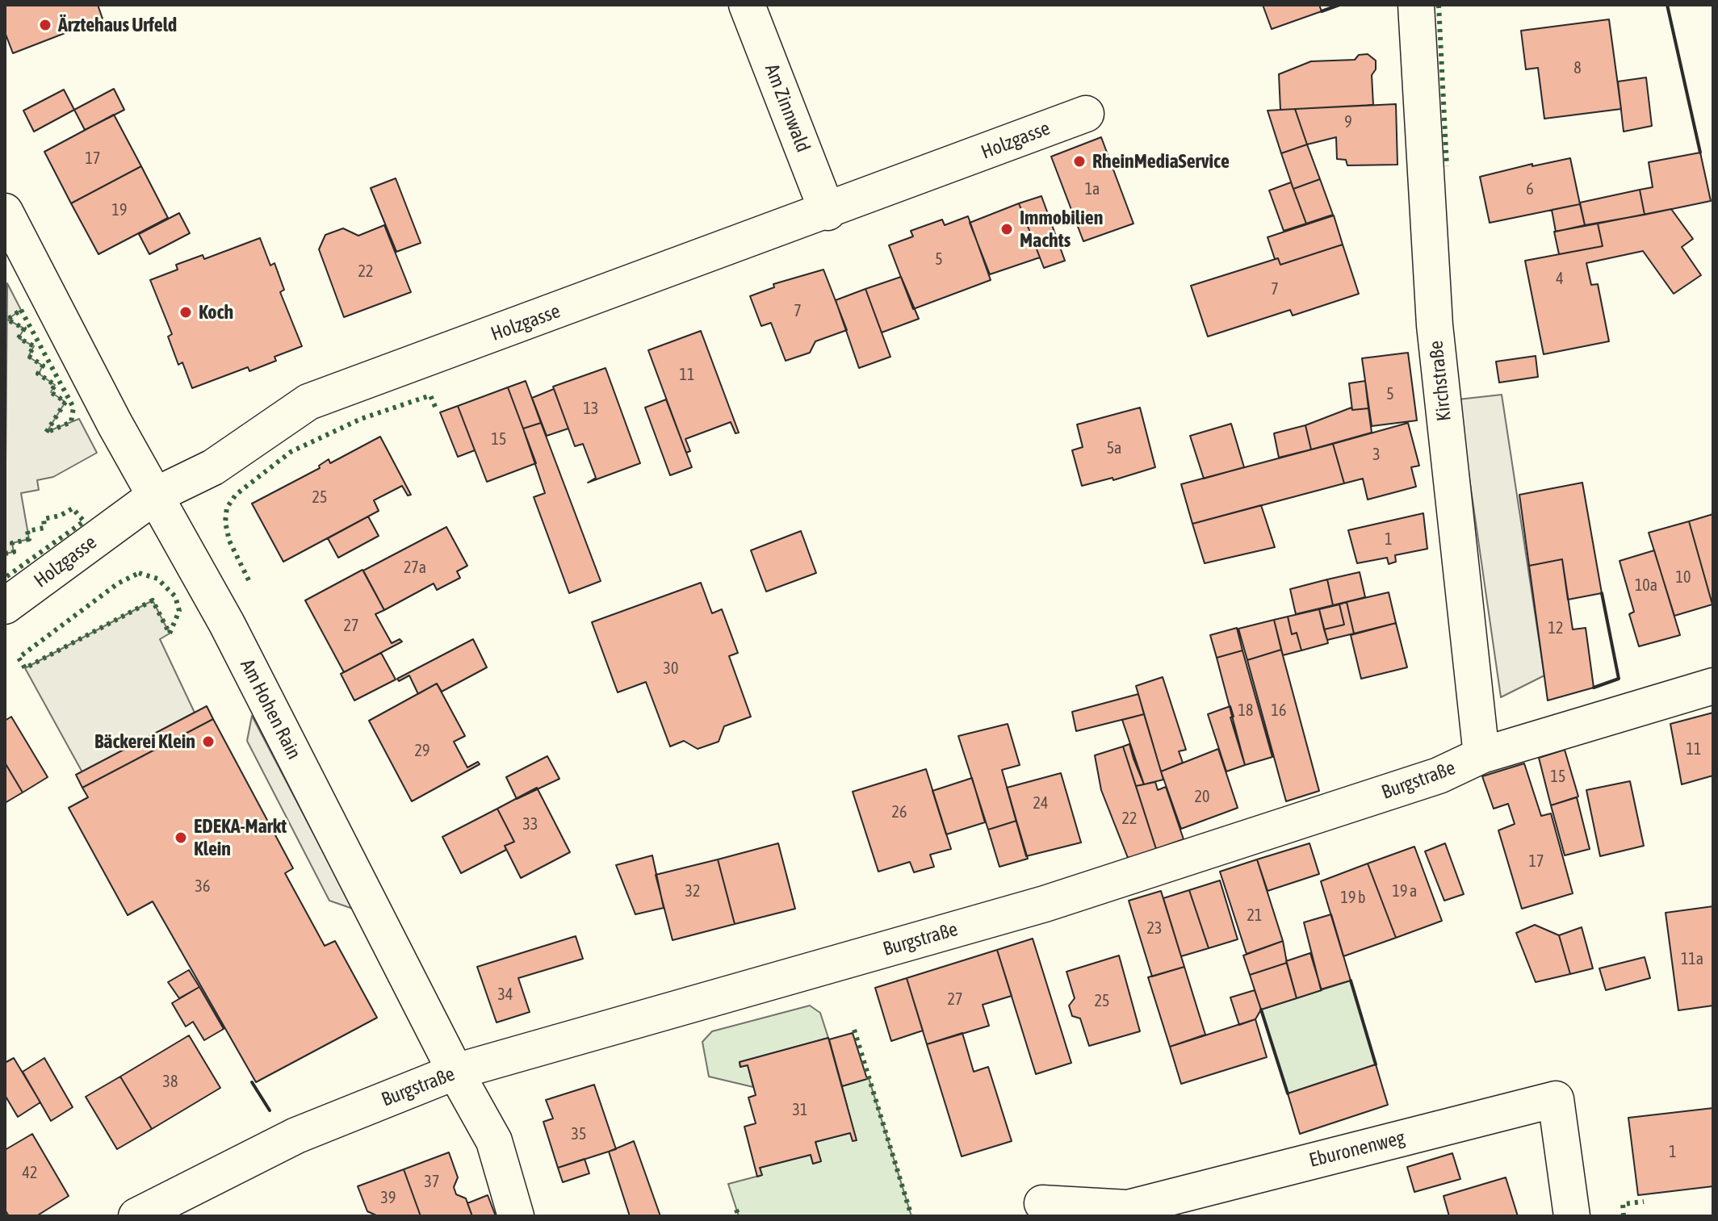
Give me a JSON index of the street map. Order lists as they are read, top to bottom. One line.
{"streets":{"street":["Am Zinnwald","Holzgasse","Kirchstraße","Am Hohen Rain","Burgstraße","Eburonenweg"]},"crossings":[["Am Zinnwald","Holzgasse"],["Holzgasse","Am Hohen Rain"],["Kirchstraße","Burgstraße"],["Am Hohen Rain","Burgstraße"]],"places":["Ärztehaus Urfeld","RheinMediaService","Immobilien Machts","Koch","Bäckerei Klein","EDEKA-Markt Klein"],"house_numbers":["8","9","17","1a","6","19","5","22","4","7","7","11","5","13","15","5a","3","25","1","27a","10","10a","27","12","30","18","16","11","29","15","20","24","26","22","33","17","36","32","19 a","19 b","21","23","11a","34","27","25","38","31","35","1","42","37","39"]}
